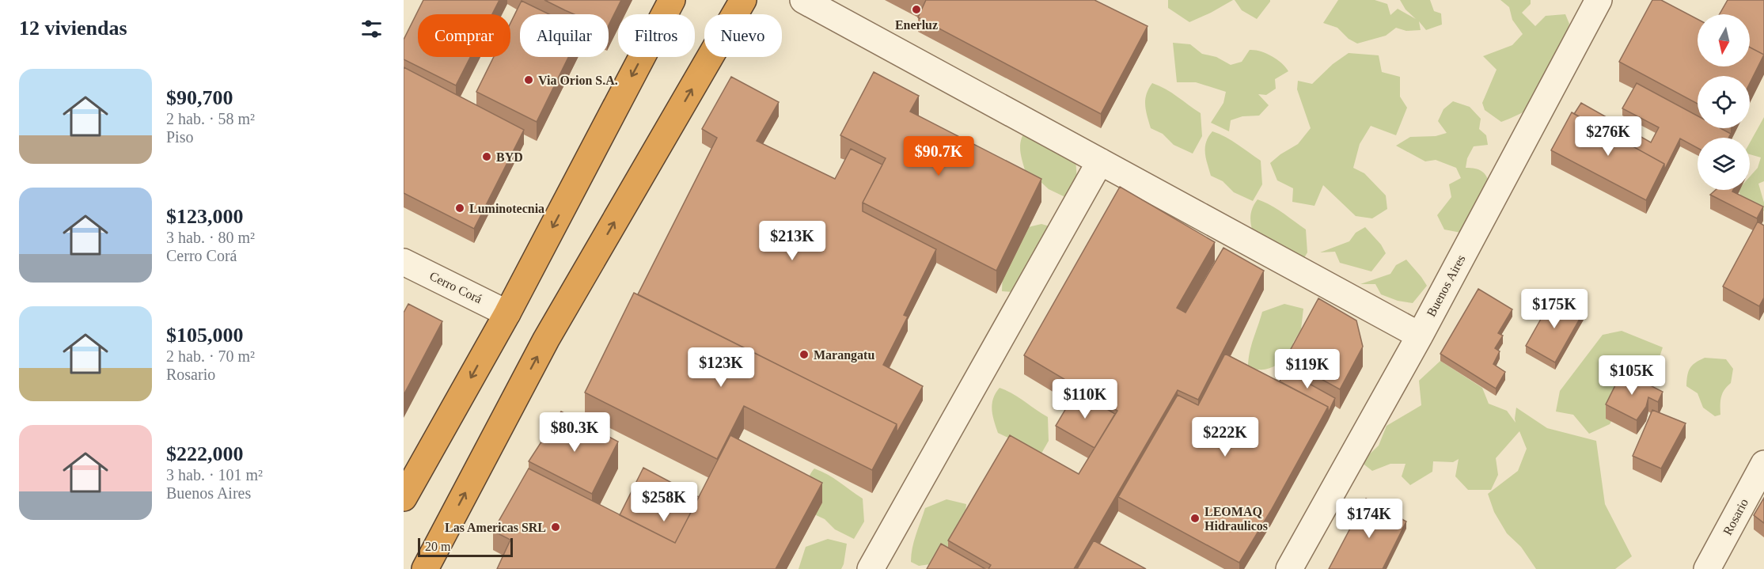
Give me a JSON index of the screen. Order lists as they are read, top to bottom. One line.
{"streets":{"street":["Buenos Aires","Cerro Corá","Rosario"]},"places":["Enerluz","Via Orion S.A.","BYD","Luminotecnia","Marangatu","LEOMAQ Hidraulicos","Las Americas SRL"],"scale_bar":"20 m","north":"bottom","page":{"heading":"12 viviendas","chip":["Comprar","Alquilar","Filtros","Nuevo"],"list":[{"name":"$90,700","note":"2 hab. · 58 m² · Piso"},{"name":"$123,000","note":"3 hab. · 80 m² · Cerro Corá"},{"name":"$105,000","note":"2 hab. · 70 m² · Rosario"},{"name":"$222,000","note":"3 hab. · 101 m² · Buenos Aires"}],"price":["$276K","$90.7K","$213K","$175K","$123K","$119K","$105K","$110K","$80.3K","$222K","$258K","$174K"],"scale":"20 m"}}
